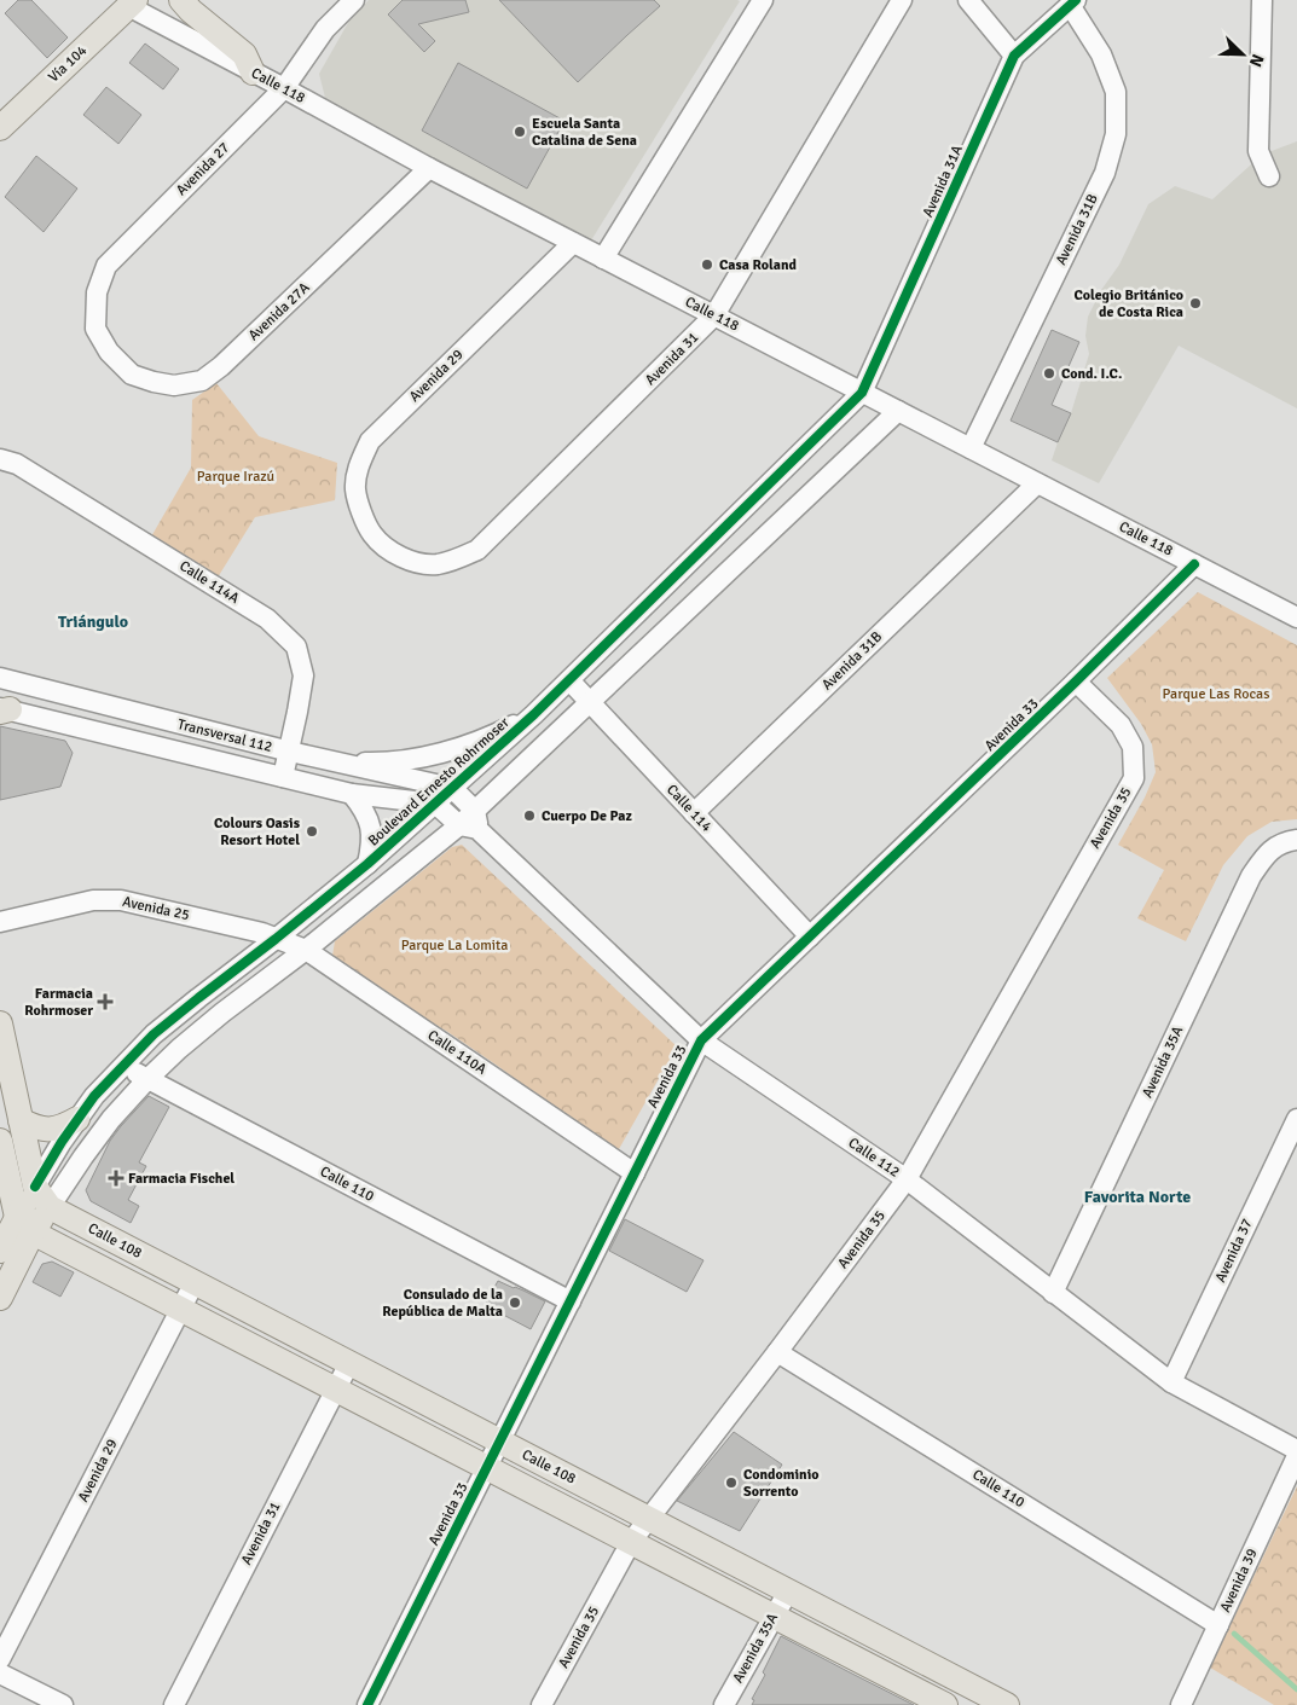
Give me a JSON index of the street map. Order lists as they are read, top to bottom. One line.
{"streets":{"main road":["Vía 104","Boulevard Ernesto Rohrmoser","Calle 108"],"street":["Calle 118","Avenida 27","Avenida 31A","Avenida 31B","Avenida 27A","Avenida 31","Avenida 29","Calle 114A","Avenida 33","Transversal 112","Calle 114","Avenida 35","Avenida 25","Calle 110A","Avenida 35A","Calle 112","Calle 110","Avenida 37","Avenida 39"]},"crossings":[["Vía 104","Calle 118"],["Calle 118","Avenida 27"],["Calle 118","Avenida 31A"],["Calle 118","Avenida 31B"],["Calle 118","Avenida 27A"],["Calle 118","Avenida 31"],["Calle 118","Avenida 29"],["Calle 118","Avenida 33"],["Calle 118","Boulevard Ernesto Rohrmoser"],["Avenida 27","Avenida 27A"],["Avenida 31A","Avenida 31B"],["Avenida 31A","Boulevard Ernesto Rohrmoser"],["Avenida 31B","Calle 114"],["Avenida 31","Avenida 29"],["Avenida 31","Calle 108"],["Avenida 29","Calle 108"],["Calle 114A","Transversal 112"],["Avenida 33","Calle 114"],["Avenida 33","Avenida 35"],["Avenida 33","Calle 110A"],["Avenida 33","Calle 112"],["Avenida 33","Calle 110"],["Avenida 33","Calle 108"],["Transversal 112","Boulevard Ernesto Rohrmoser"],["Transversal 112","Calle 112"],["Boulevard Ernesto Rohrmoser","Calle 114"],["Boulevard Ernesto Rohrmoser","Avenida 25"],["Boulevard Ernesto Rohrmoser","Calle 110A"],["Boulevard Ernesto Rohrmoser","Calle 112"],["Boulevard Ernesto Rohrmoser","Calle 110"],["Boulevard Ernesto Rohrmoser","Calle 108"],["Avenida 35","Calle 112"],["Avenida 35","Calle 110"],["Avenida 35","Calle 108"],["Avenida 25","Calle 110A"],["Avenida 35A","Calle 112"],["Avenida 35A","Calle 108"],["Calle 112","Avenida 37"],["Calle 110","Avenida 39"]],"districts":["Triángulo","Favorita Norte"],"parks":["Parque Irazú","Parque Las Rocas","Parque La Lomita"],"places":{"other":["Escuela Santa Catalina de Sena","Casa Roland","Colegio Británico de Costa Rica","Cond. I.C.","Cuerpo De Paz","Colours Oasis Resort Hotel","Consulado de la República de Malta","Condominio Sorrento"],"health":["Farmacia Rohrmoser","Farmacia Fischel"]},"north":"bottom right"}
